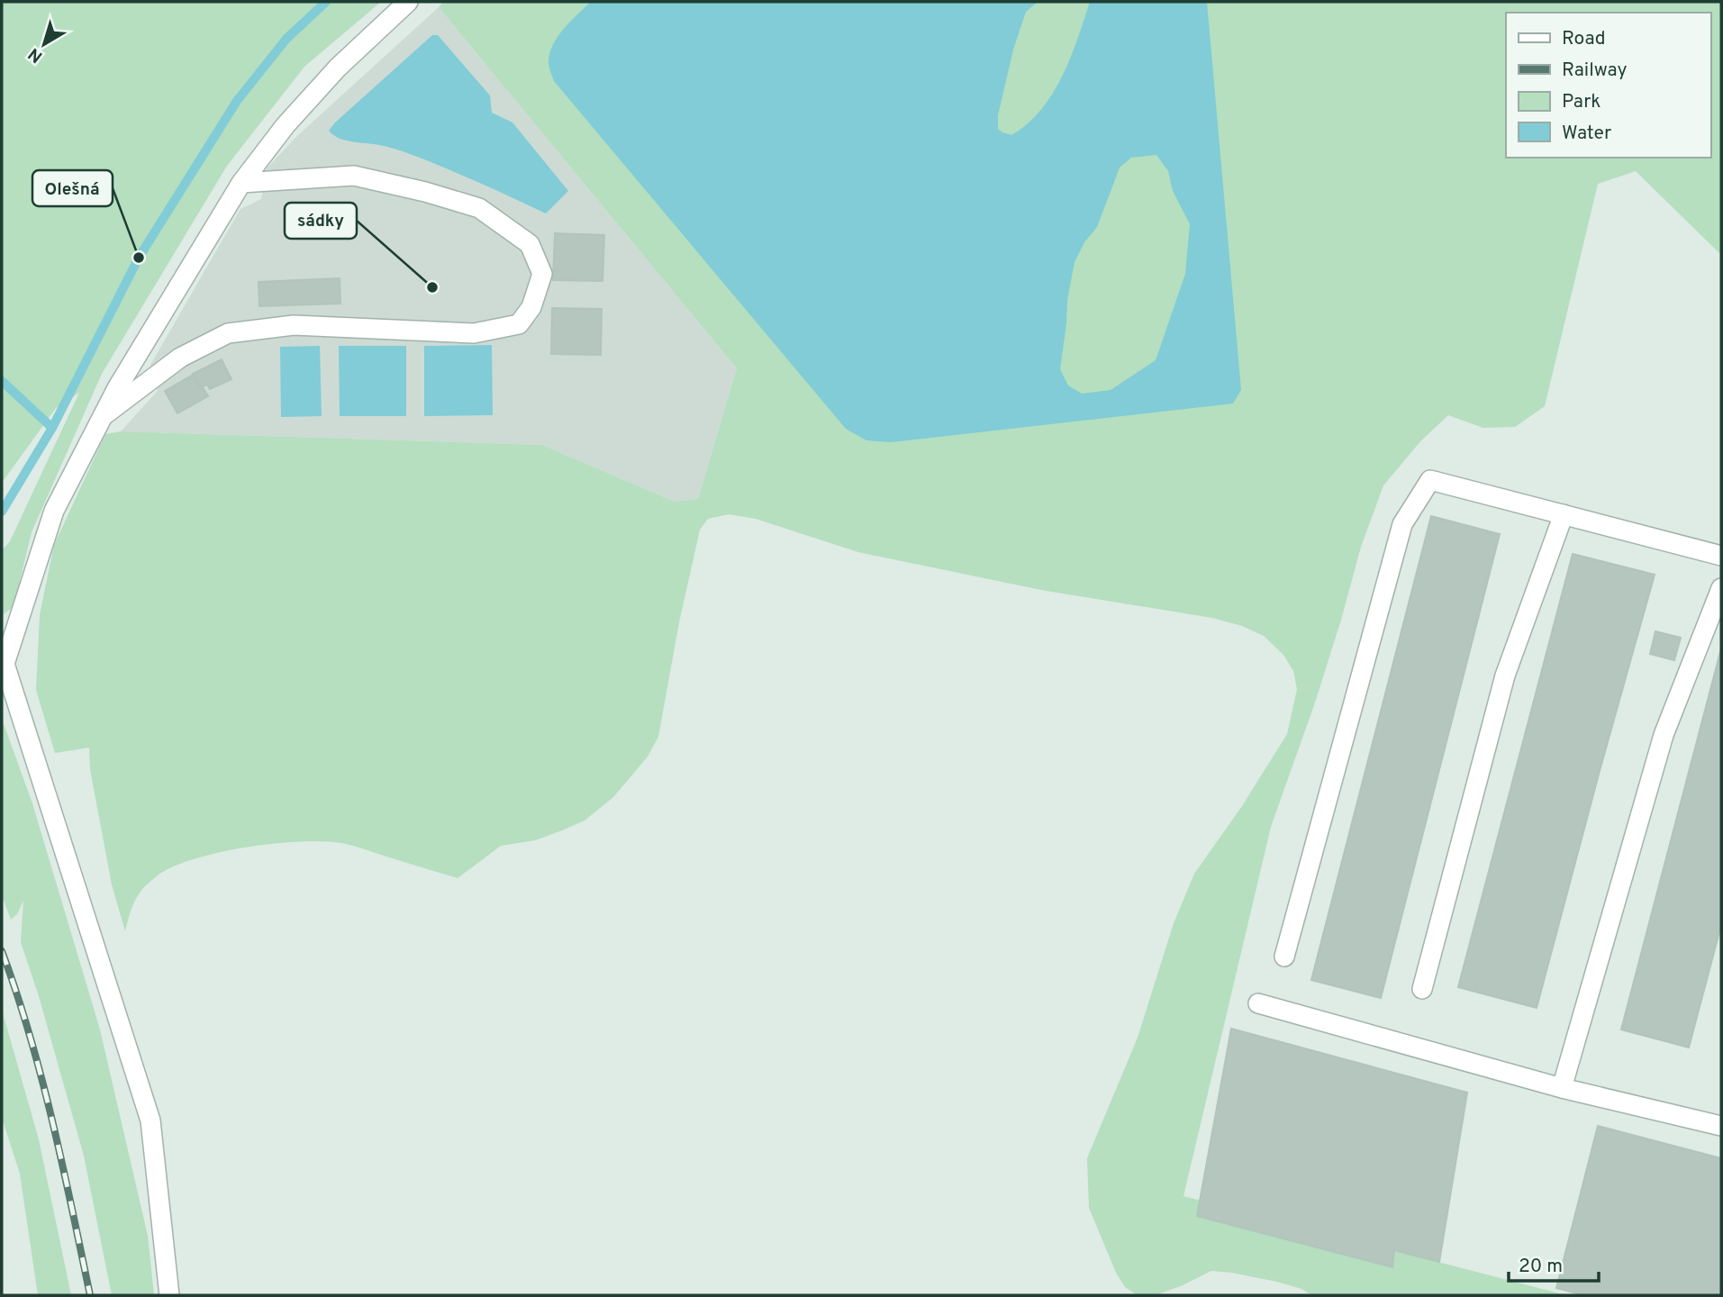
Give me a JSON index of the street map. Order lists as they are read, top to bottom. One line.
{"places":["Olešná","sádky"],"legend":["Road","Railway","Park","Water"],"scale_bar":"20 m","north":"bottom left"}
